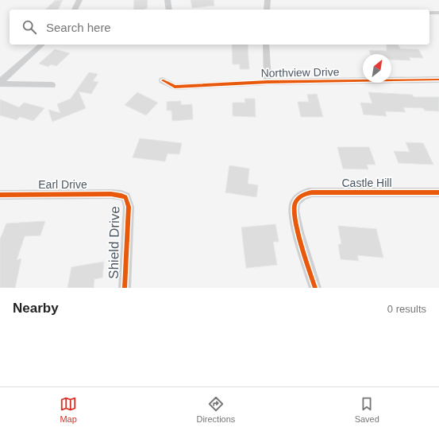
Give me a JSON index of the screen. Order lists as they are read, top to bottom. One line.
{"streets":{"street":["Northview Drive","Castle Hill","Earl Drive","Shield Drive"]},"crossings":[["Earl Drive","Shield Drive"]],"north":"top right","page":{"search":"Search here","heading":["Nearby","0 results"],"nav":["Map","Directions","Saved"]}}
